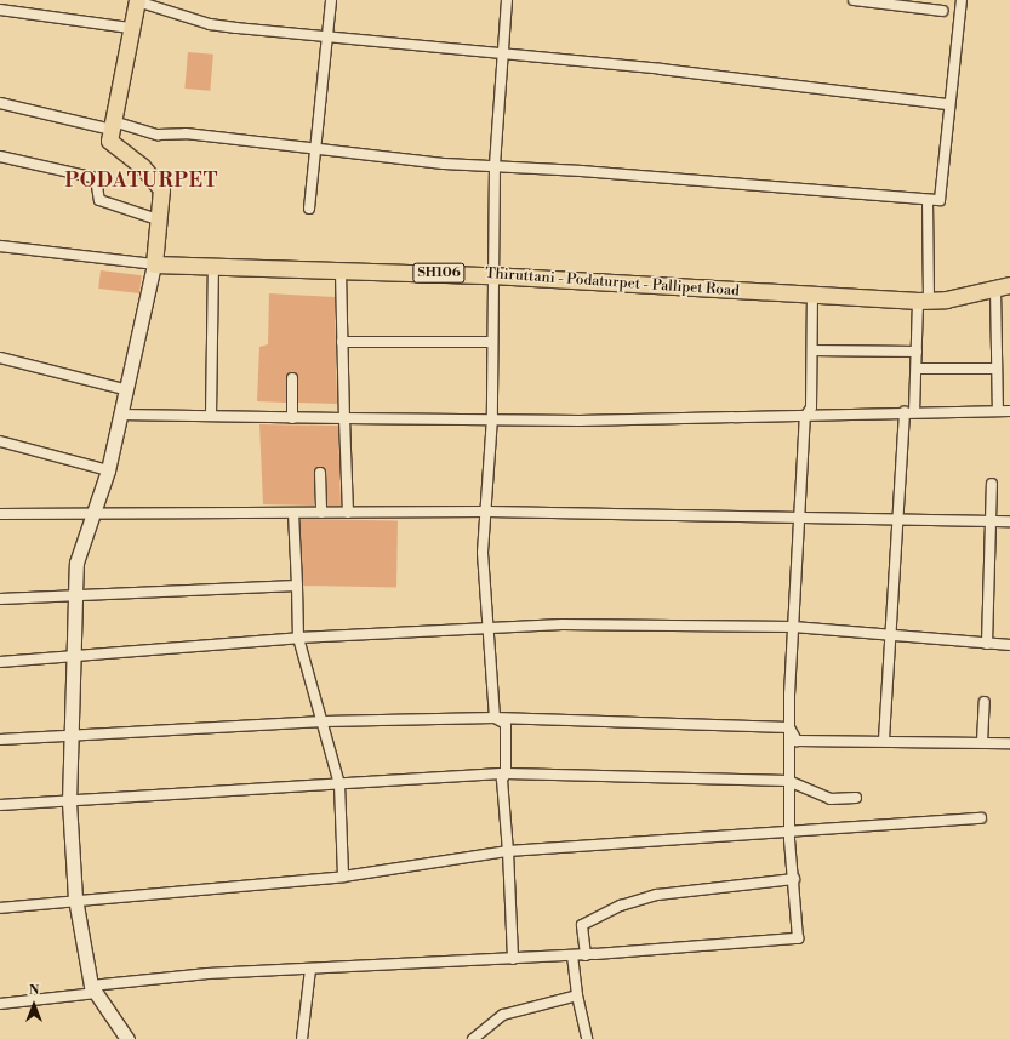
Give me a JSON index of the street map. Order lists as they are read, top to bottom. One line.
{"streets":{"main road":["SH106","Thiruttani - Podaturpet - Pallipet Road"]},"districts":["PODATURPET"],"north":"top"}
